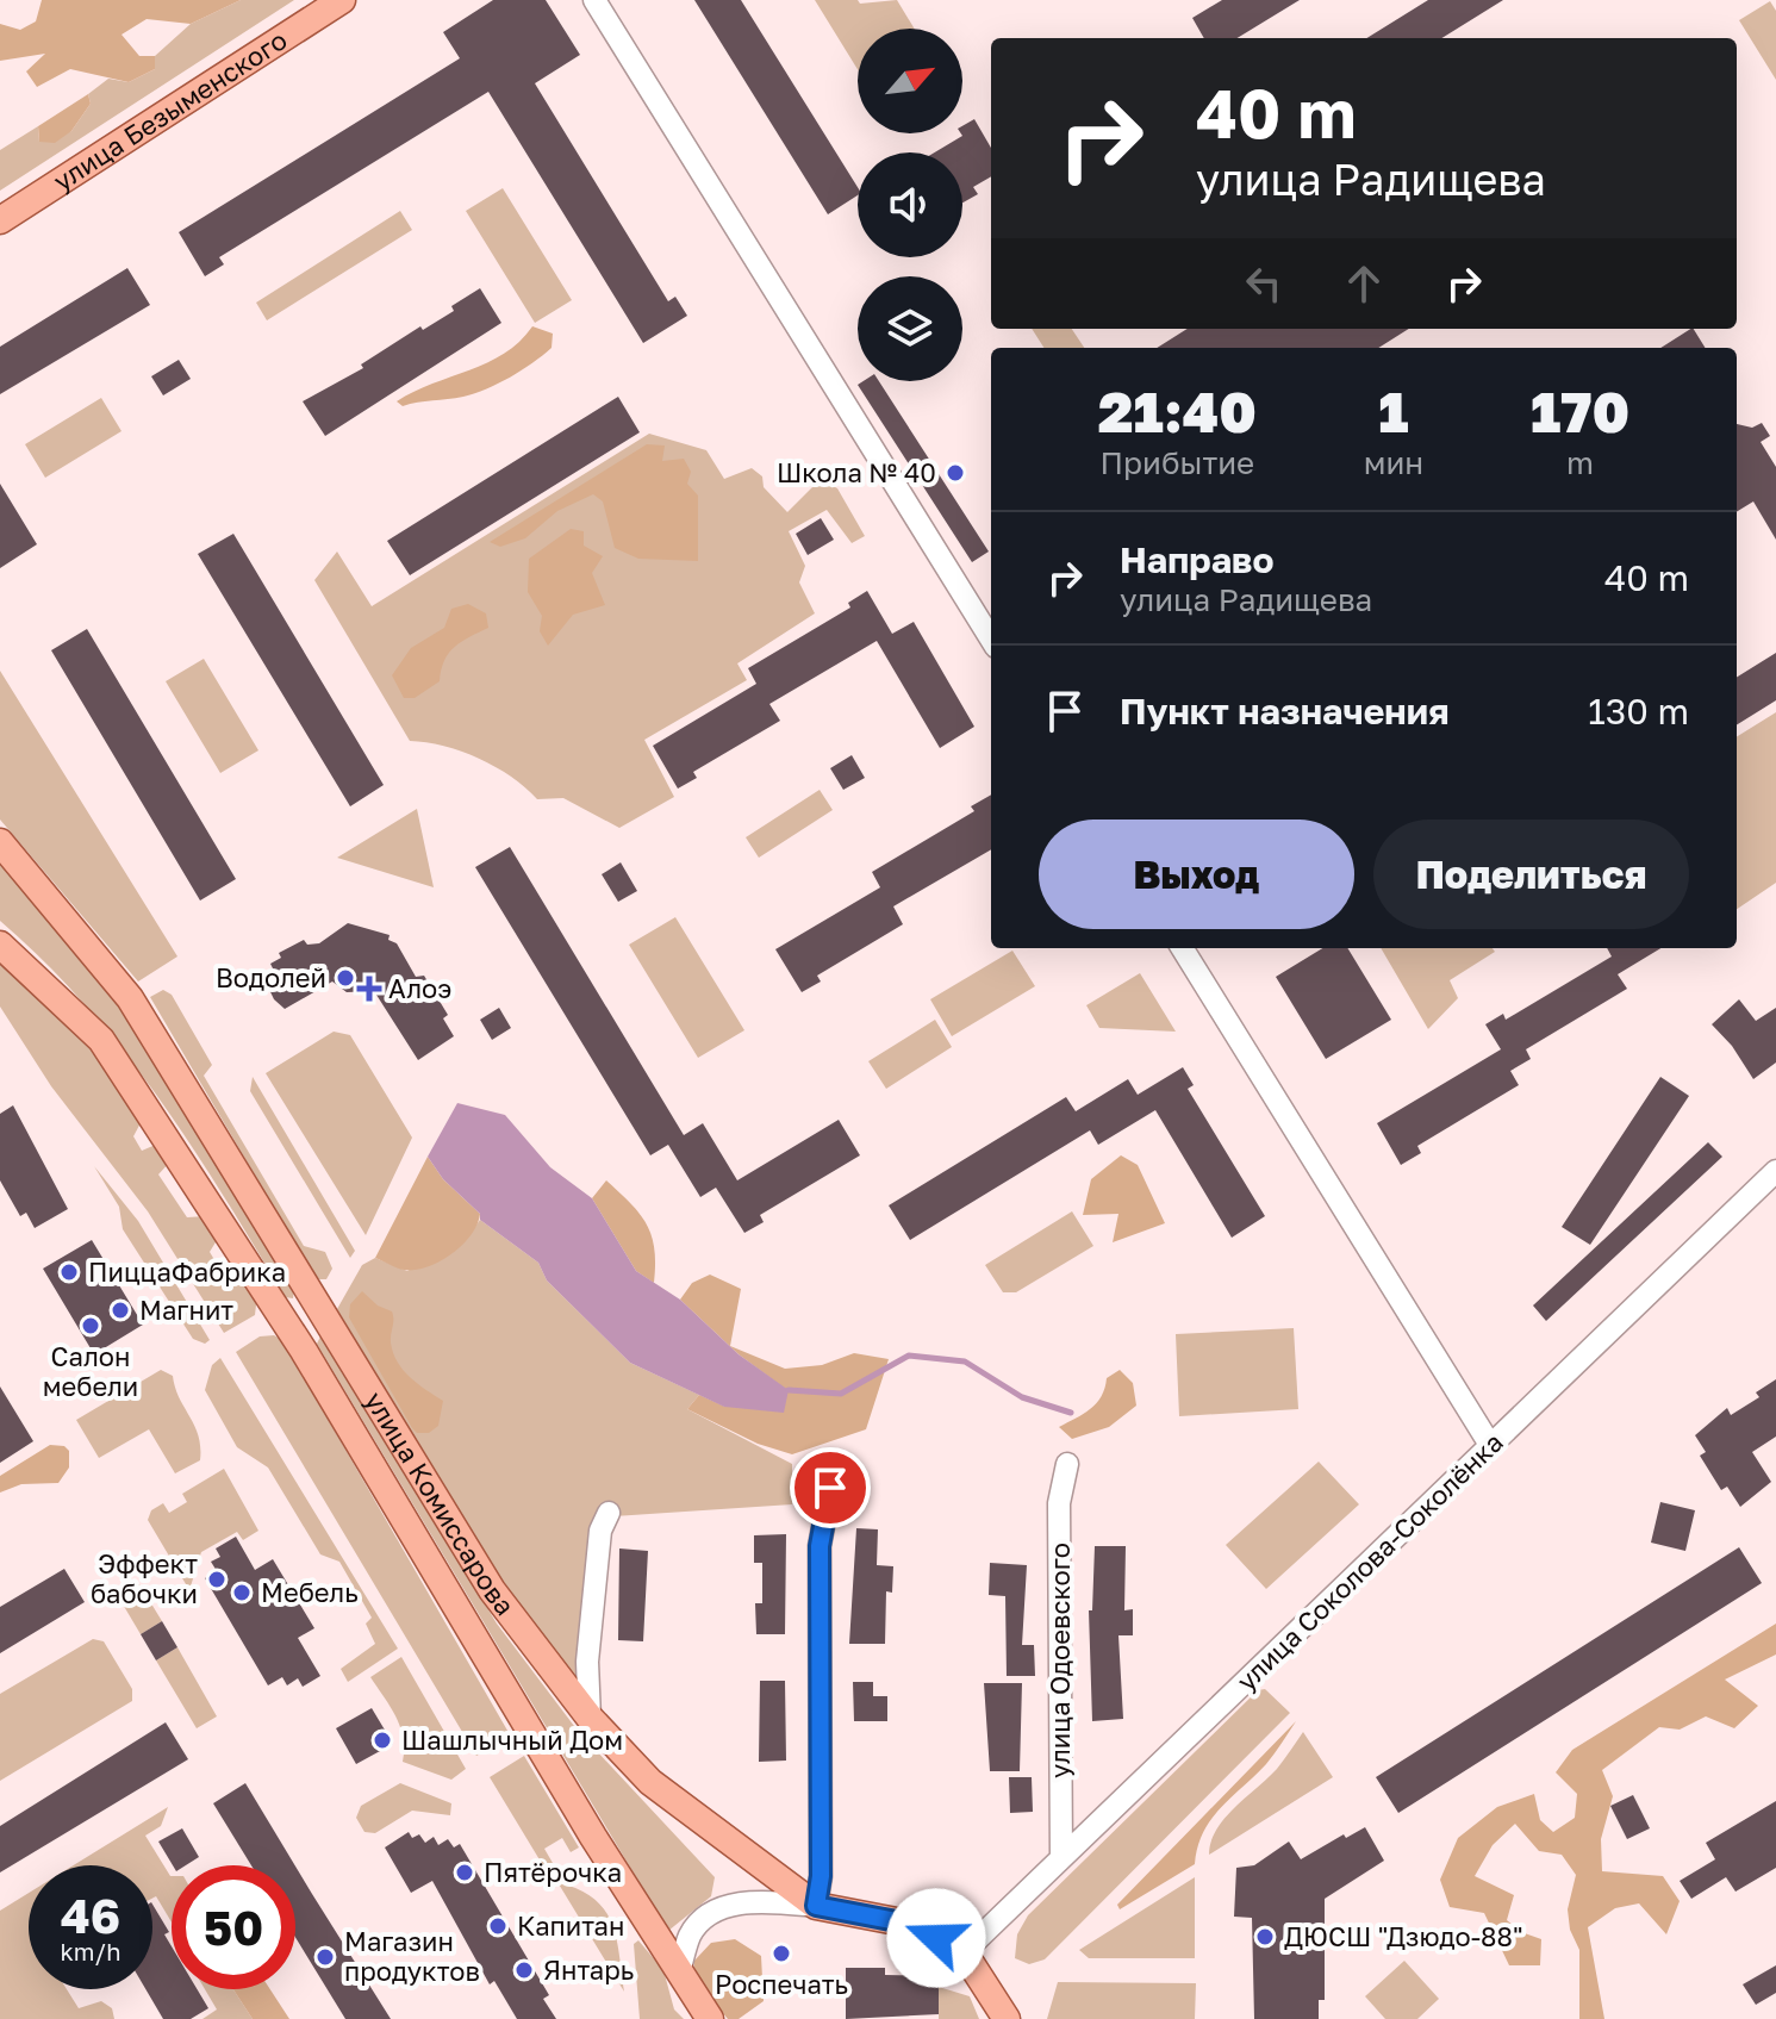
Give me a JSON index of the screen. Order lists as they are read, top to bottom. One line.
{"streets":{"main road":["улица Безыменского","улица Комиссарова"],"street":["улица Соколова-Соколёнка","улица Одоевского"]},"crossings":[["улица Комиссарова","улица Соколова-Соколёнка"],["улица Соколова-Соколёнка","улица Одоевского"]],"places":{"other":["Школа № 40","Водолей","ПиццаФабрика","Магнит","Салон мебели","Эффект бабочки","Мебель","Шашлычный Дом","Пятёрочка","Капитан","ДЮСШ \"Дзюдо-88\"","Роспечать","Магазин продуктов","Янтарь"],"health":["Алоэ"]},"north":"top right","page":{"turn":["40 m","улица Радищева"],"eta":["21:40","Прибытие","1","мин","170","m"],"list":[{"name":"Направо","note":"улица Радищева","value":"40 m"},{"name":"Пункт назначения","value":"130 m"}],"buttons":["Выход","Поделиться"],"speed":"46 km/h","limit":"50"}}
